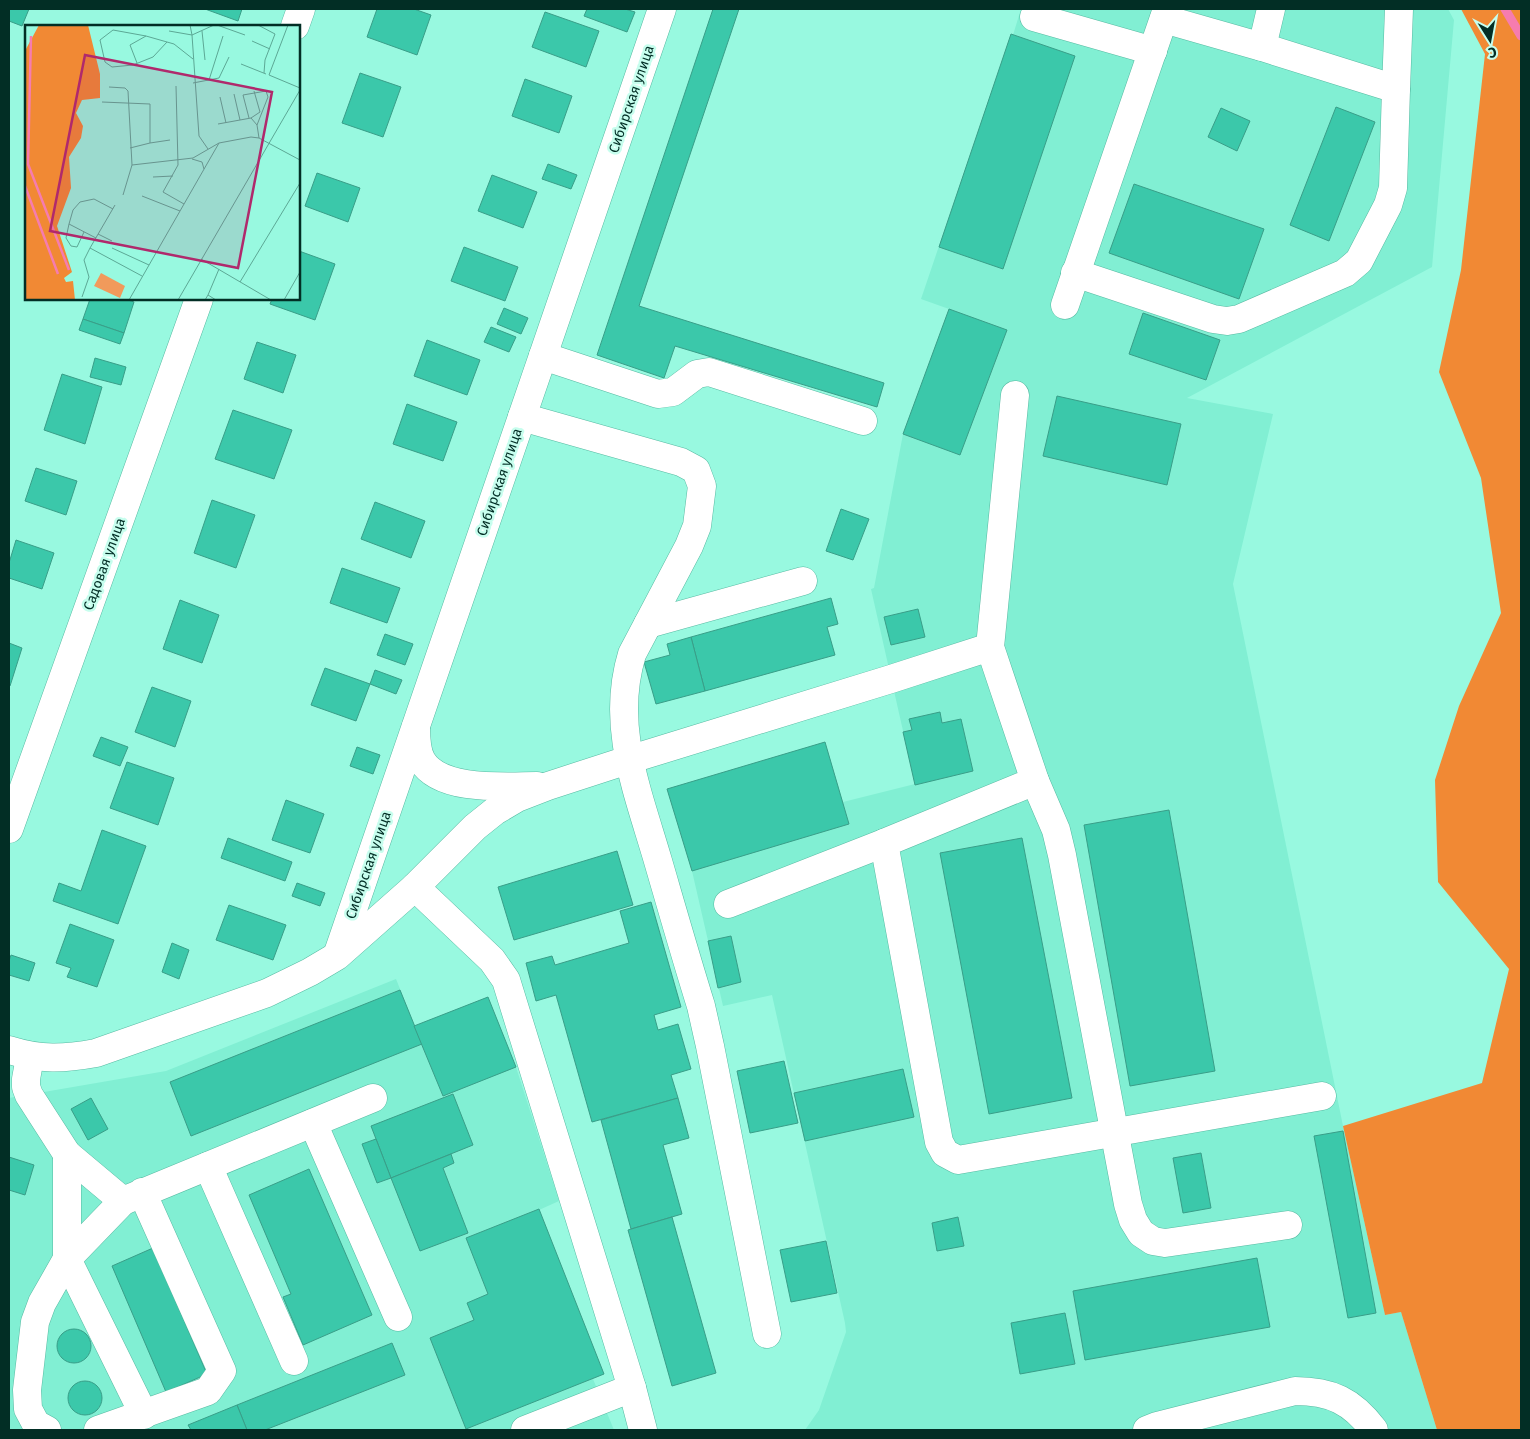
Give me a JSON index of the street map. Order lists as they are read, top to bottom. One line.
{"streets":{"street":["Сибирская улица","Садовая улица"]},"north":"bottom"}
